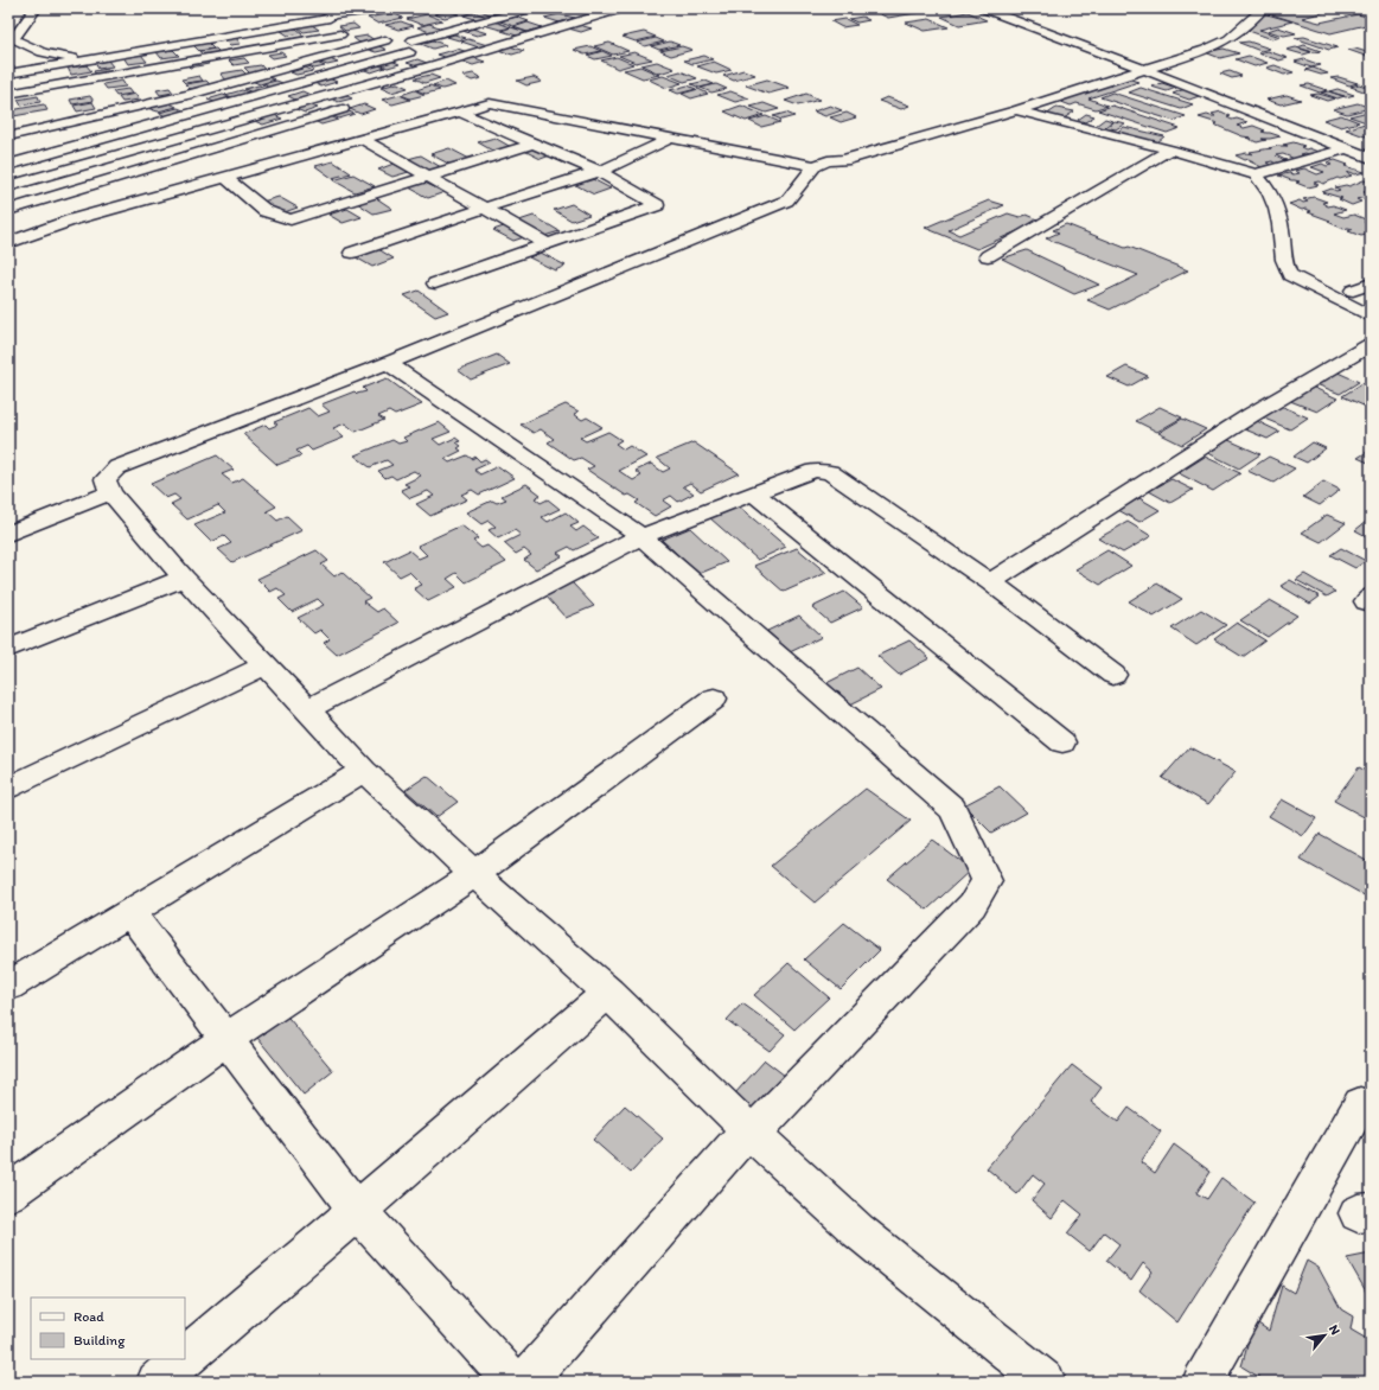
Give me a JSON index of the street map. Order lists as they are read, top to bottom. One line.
{"legend":["Road","Building"],"north":"top right"}
